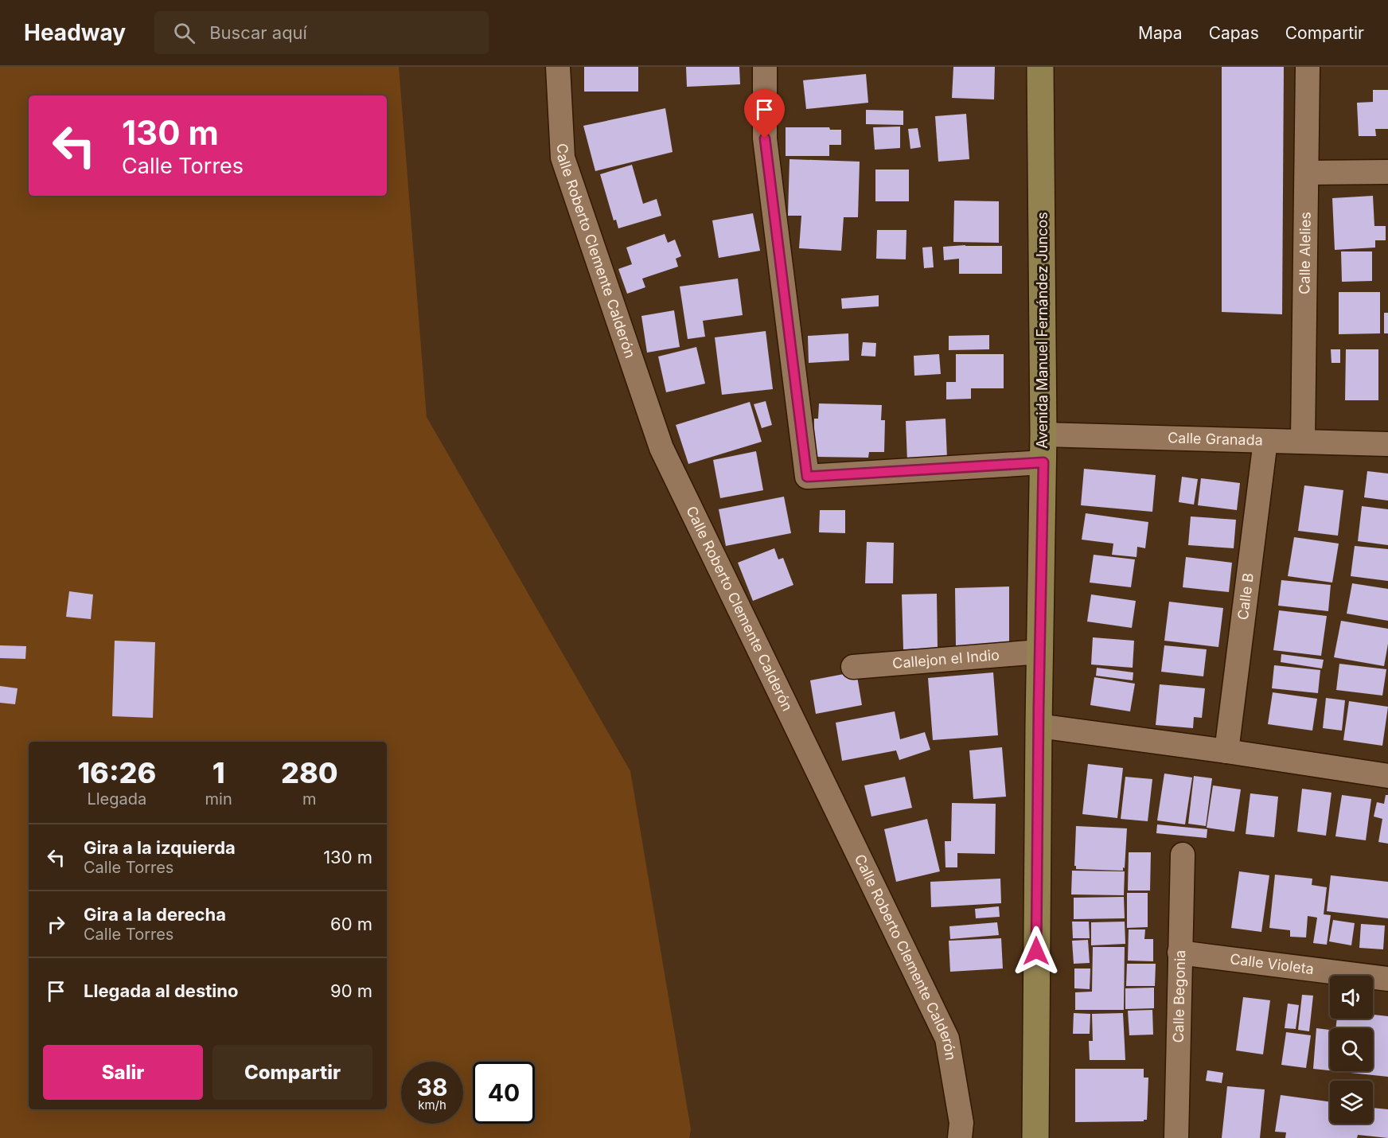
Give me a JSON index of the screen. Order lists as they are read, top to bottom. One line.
{"streets":{"street":["Calle Roberto Clemente Calderón","Calle Alelies","Avenida Manuel Fernández Juncos","Calle Granada","Calle B","Callejon el Indio","Calle Violeta","Calle Begonia"]},"crossings":[["Calle Alelies","Calle Granada"],["Avenida Manuel Fernández Juncos","Calle Granada"],["Avenida Manuel Fernández Juncos","Callejon el Indio"],["Calle Granada","Calle B"],["Calle Violeta","Calle Begonia"]],"page":{"header":"Headway","search":"Buscar aquí","nav":["Mapa","Capas","Compartir"],"turn":["130 m","Calle Torres"],"eta":["16:26","Llegada","1","min","280","m"],"list":[{"name":"Gira a la izquierda","note":"Calle Torres","value":"130 m"},{"name":"Gira a la derecha","note":"Calle Torres","value":"60 m"},{"name":"Llegada al destino","value":"90 m"}],"buttons":["Salir","Compartir"],"speed":"38 km/h","limit":"40"}}
